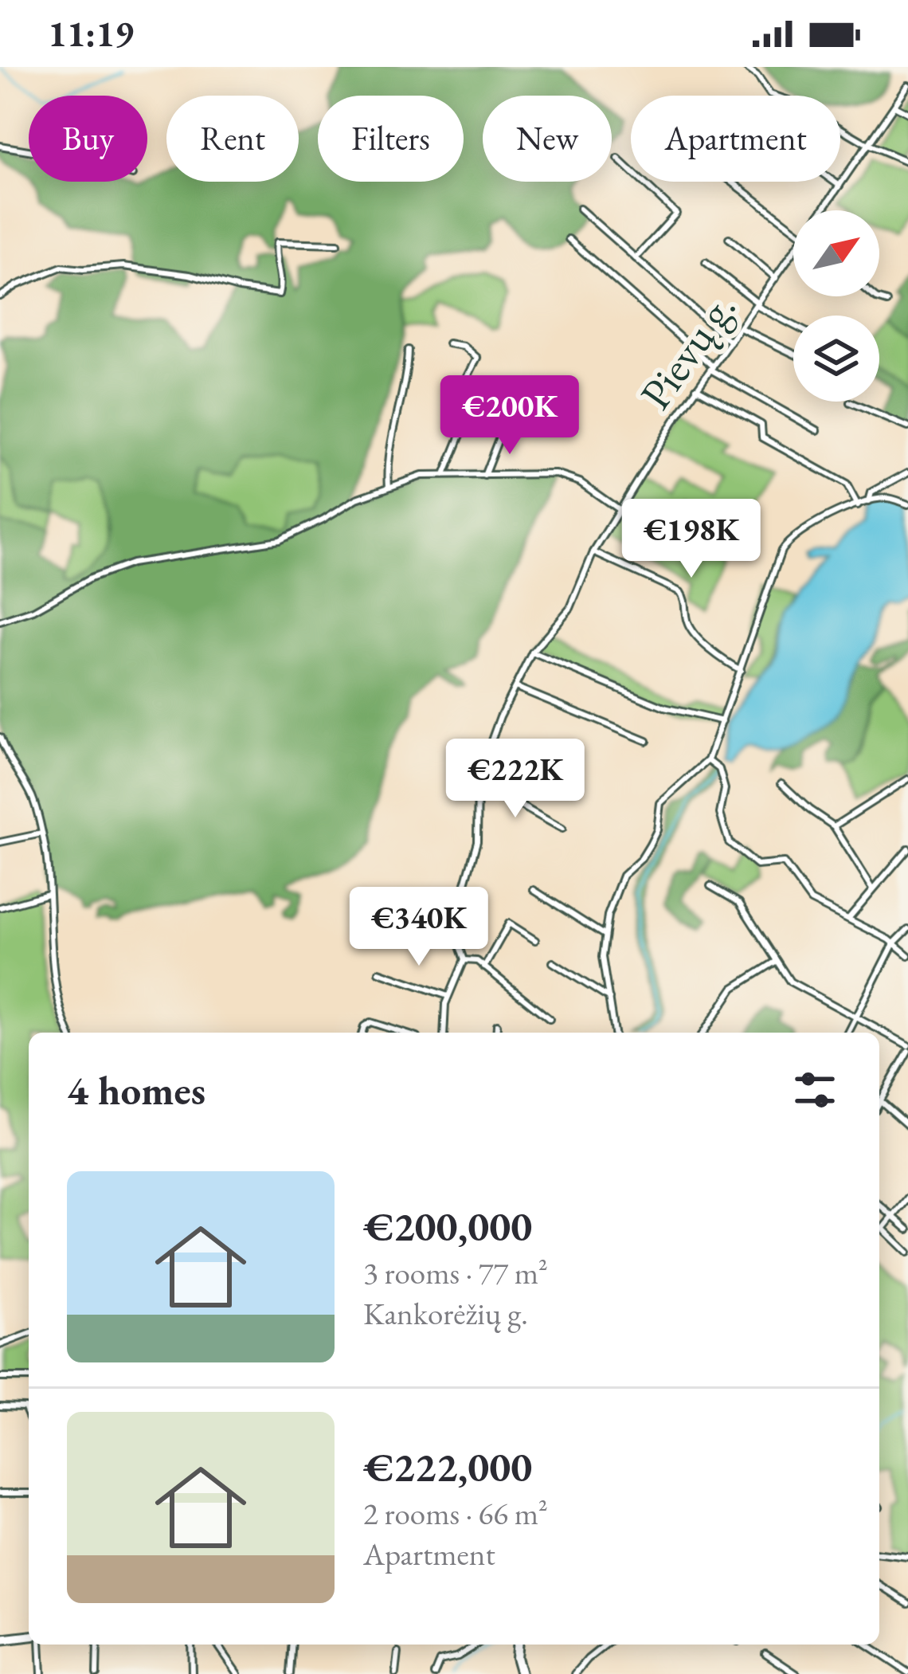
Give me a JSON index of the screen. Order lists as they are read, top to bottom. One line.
{"streets":{"street":["Pievų g."]},"north":"top right","page":{"status":"11:19","chip":["Buy","Rent","Filters","New","Apartment"],"price":["€200K","€198K","€222K","€340K"],"heading":"4 homes","list":[{"name":"€200,000","note":"3 rooms · 77 m² · Kankorėžių g."},{"name":"€222,000","note":"2 rooms · 66 m² · Apartment"}]}}
